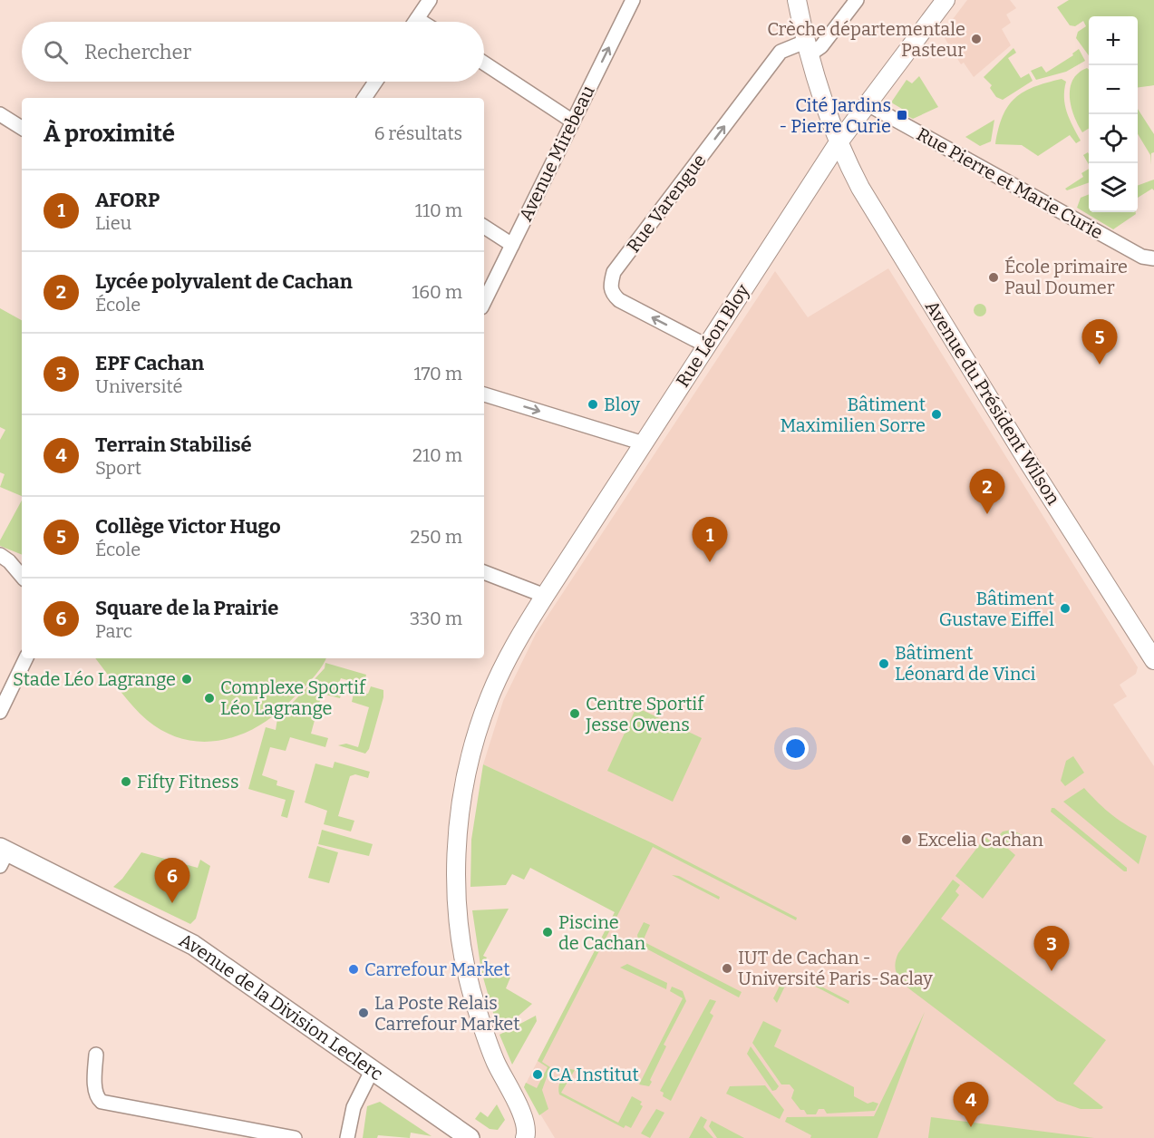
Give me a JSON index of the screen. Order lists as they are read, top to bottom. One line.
{"streets":{"main road":["Avenue de la Division Leclerc"],"street":["Avenue Mirebeau","Rue Pierre et Marie Curie","Rue Varengue","Rue Léon Bloy","Avenue du Président Wilson"]},"crossings":[["Rue Pierre et Marie Curie","Rue Léon Bloy"],["Rue Varengue","Rue Léon Bloy"],["Rue Varengue","Avenue du Président Wilson"],["Rue Léon Bloy","Avenue du Président Wilson"]],"one_way":["Avenue Mirebeau"],"places":{"other":["Crèche départementale Pasteur","École primaire Paul Doumer","Bloy","Bâtiment Maximilien Sorre","Bâtiment Gustave Eiffel","Bâtiment Léonard de Vinci","Stade Léo Lagrange","Complexe Sportif Léo Lagrange","Centre Sportif Jesse Owens","Fifty Fitness","Excelia Cachan","Piscine de Cachan","IUT de Cachan - Université Paris-Saclay","Carrefour Market","La Poste Relais Carrefour Market","CA Institut"],"transit":["Cité Jardins - Pierre Curie"]},"page":{"map_buttons":["+","−"],"search":"Rechercher","heading":["À proximité","6 résultats"],"list":[{"mark":"1","name":"AFORP","note":"Lieu","value":"110 m"},{"mark":"2","name":"Lycée polyvalent de Cachan","note":"École","value":"160 m"},{"mark":"3","name":"EPF Cachan","note":"Université","value":"170 m"},{"mark":"4","name":"Terrain Stabilisé","note":"Sport","value":"210 m"},{"mark":"5","name":"Collège Victor Hugo","note":"École","value":"250 m"},{"mark":"6","name":"Square de la Prairie","note":"Parc","value":"330 m"}],"pins":["5","2","1","6","3","4"]}}
